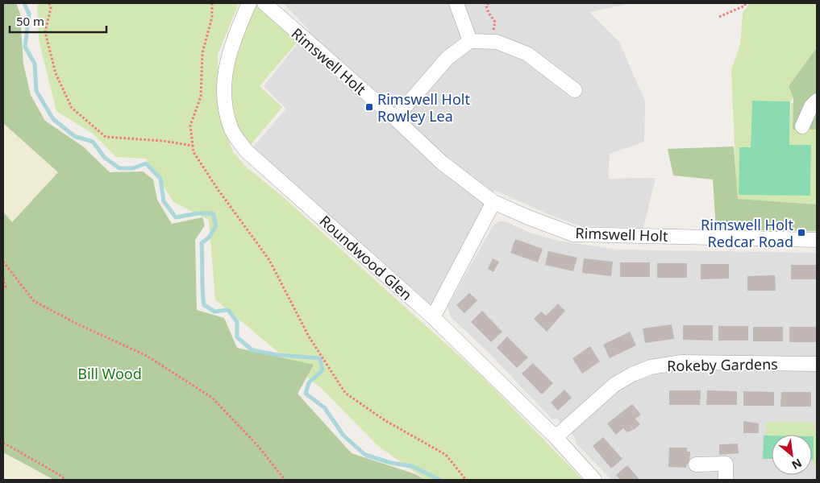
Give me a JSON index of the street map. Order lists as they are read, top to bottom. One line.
{"streets":{"street":["Rimswell Holt","Roundwood Glen","Rokeby Gardens"]},"crossings":[["Roundwood Glen","Rokeby Gardens"]],"parks":["Bill Wood"],"places":{"transit":["Rimswell Holt Rowley Lea","Rimswell Holt Redcar Road"]},"scale_bar":"50 m","north":"bottom right"}
